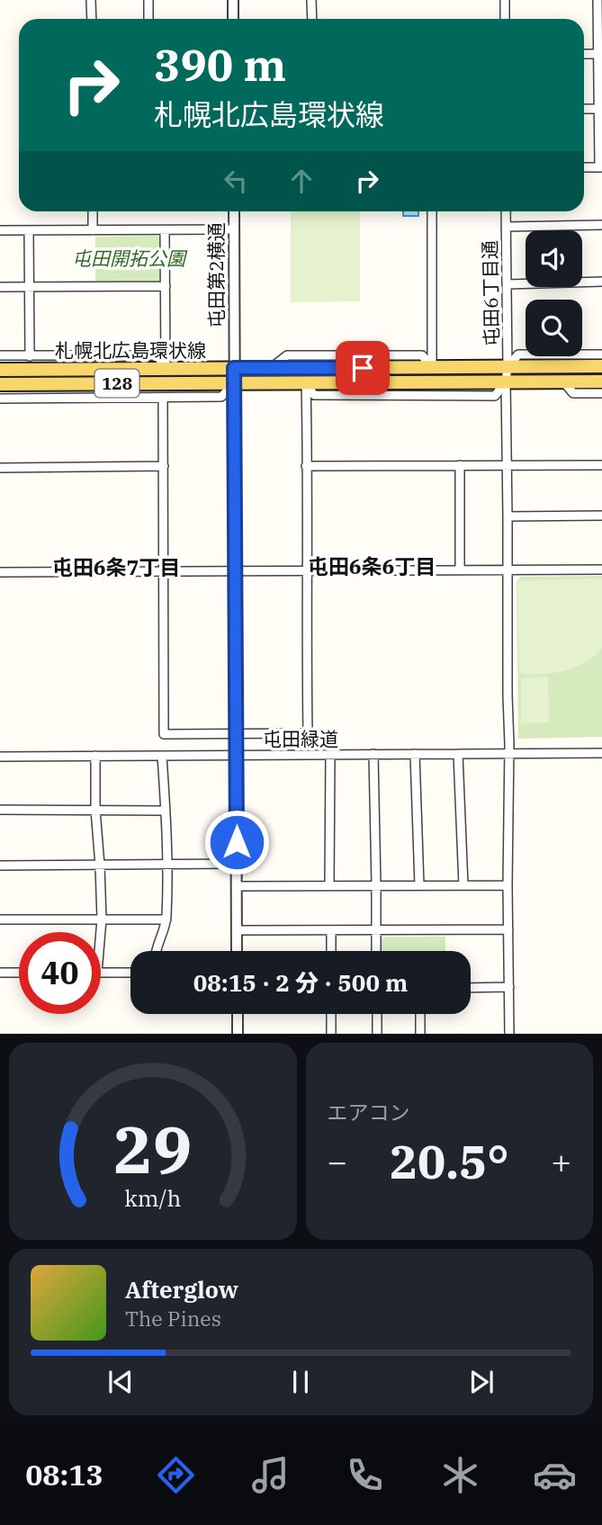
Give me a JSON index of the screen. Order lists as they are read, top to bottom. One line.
{"streets":{"main road":["札幌北広島環状線","128"],"street":["屯田第2横通","屯田6丁目通","屯田緑道"]},"crossings":[["屯田第2横通","札幌北広島環状線"],["屯田第2横通","屯田緑道"],["屯田6丁目通","札幌北広島環状線"],["屯田6丁目通","屯田緑道"]],"districts":["屯田6条6丁目","屯田6条7丁目"],"parks":["屯田開拓公園"],"page":{"turn":["390 m","札幌北広島環状線"],"limit":"40","trip":"08:15 · 2 分 · 500 m","tile":"エアコン","heat":["−","20.5°","+"],"song":["Afterglow","The Pines"],"tabs":"08:13","gauge":["29","km/h"]}}
